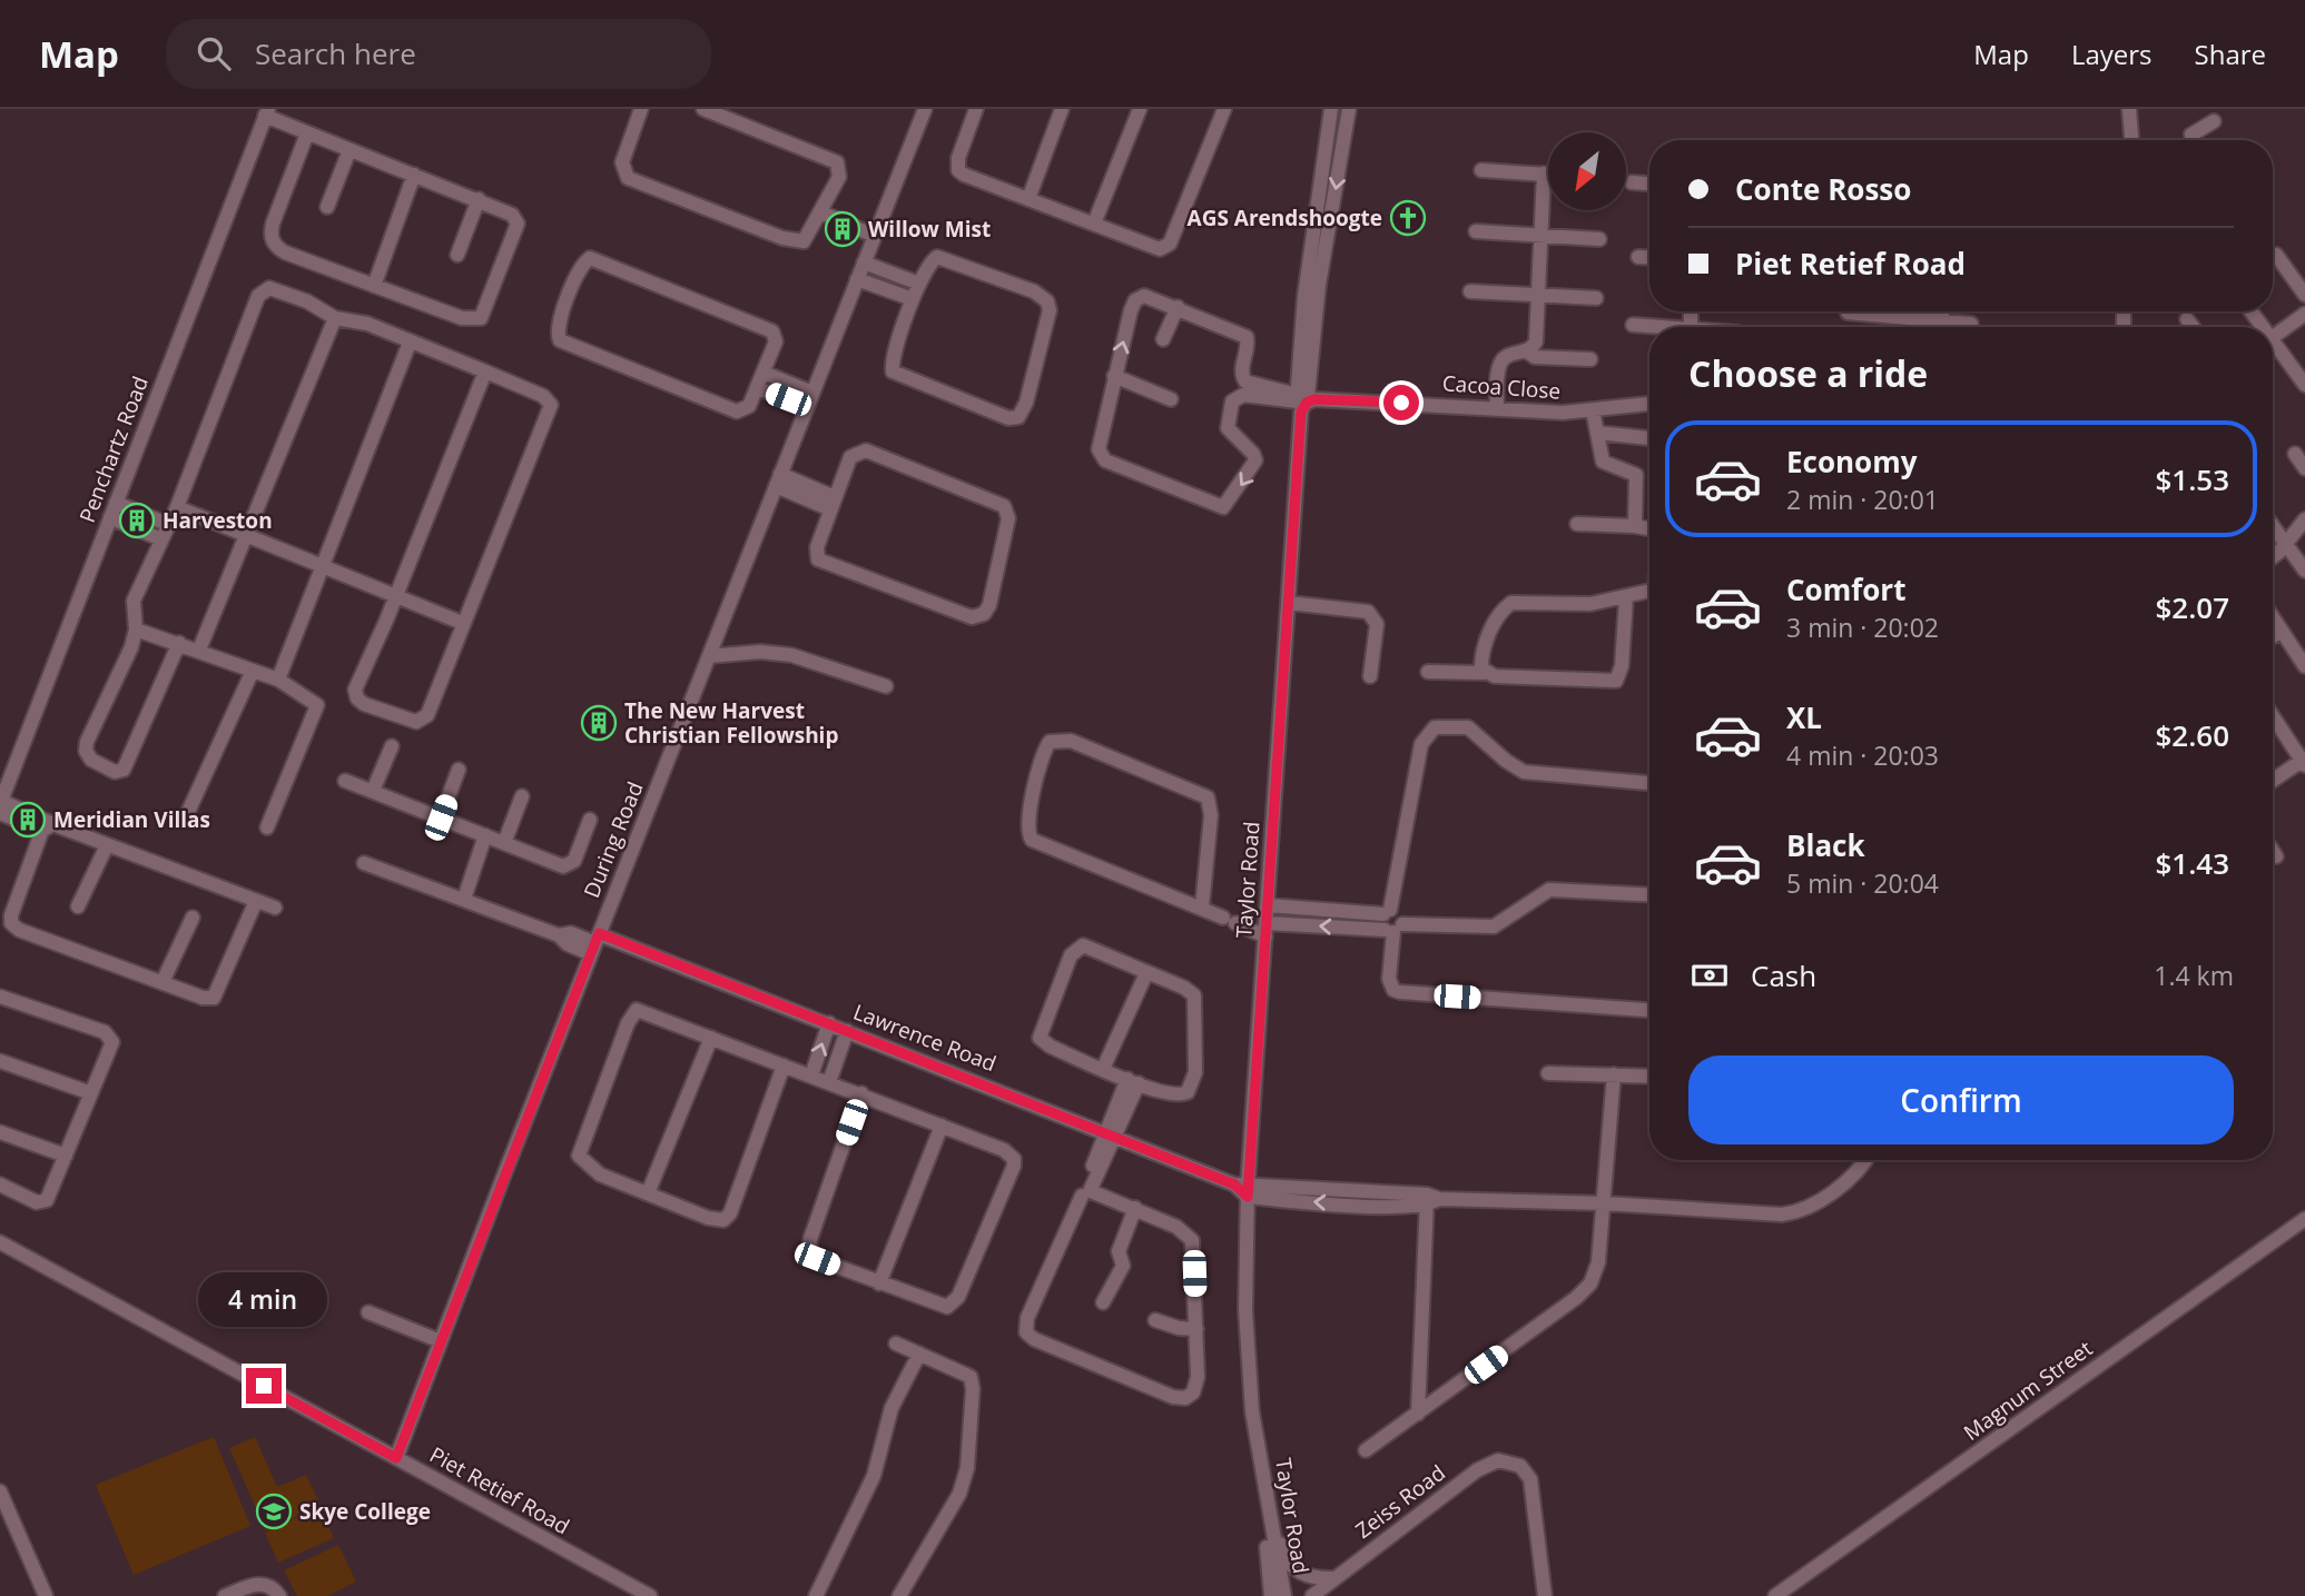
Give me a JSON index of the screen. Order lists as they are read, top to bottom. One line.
{"streets":{"street":["Cacoa Close","Penchartz Road","During Road","Taylor Road","Lawrence Road","Magnum Street","Piet Retief Road","Zeiss Road"]},"crossings":[["Cacoa Close","Taylor Road"],["During Road","Lawrence Road"],["During Road","Piet Retief Road"],["Taylor Road","Lawrence Road"]],"places":{"church":["AGS Arendshoogte"],"building":["Willow Mist","Harveston","The New Harvest Christian Fellowship","Meridian Villas"],"school or university":["Skye College"]},"north":"bottom left","page":{"header":"Map","search":"Search here","nav":["Map","Layers","Share"],"banner":["Conte Rosso","Piet Retief Road"],"heading":"Choose a ride","list":[{"name":"Economy","note":"2 min · 20:01","value":"$1.53"},{"name":"Comfort","note":"3 min · 20:02","value":"$2.07"},{"name":"XL","note":"4 min · 20:03","value":"$2.60"},{"name":"Black","note":"5 min · 20:04","value":"$1.43"}],"pay":["Cash","1.4 km"],"buttons":"Confirm","bubble":"4 min"}}
